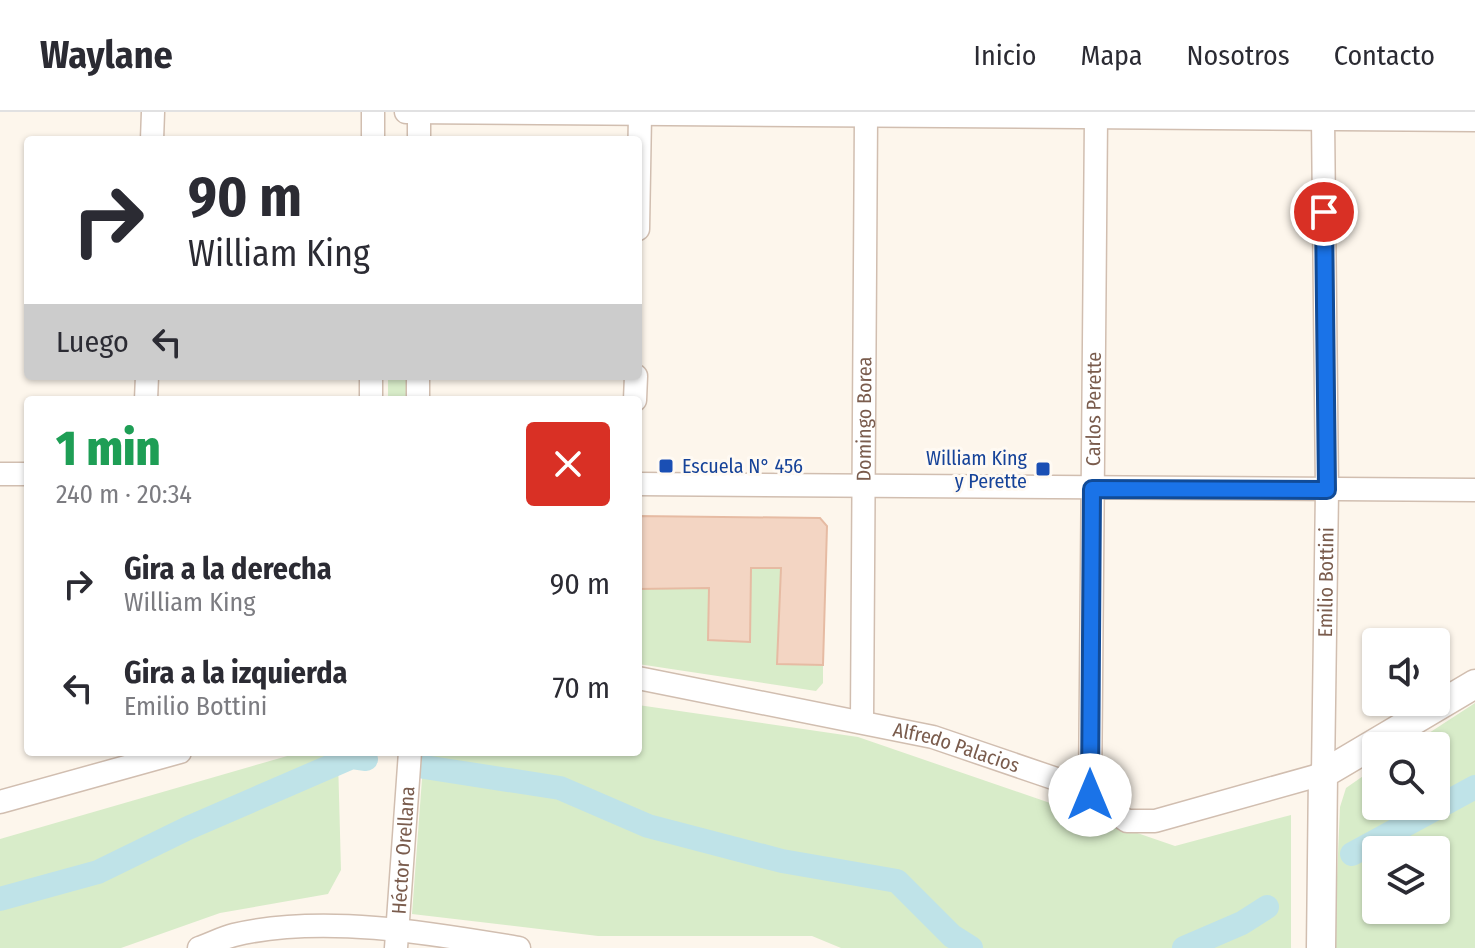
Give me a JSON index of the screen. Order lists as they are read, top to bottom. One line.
{"streets":{"street":["Carlos Perette","Domingo Borea","Emilio Bottini","Alfredo Palacios","Héctor Orellana"]},"crossings":[["Carlos Perette","Alfredo Palacios"],["Domingo Borea","Alfredo Palacios"],["Emilio Bottini","Alfredo Palacios"]],"places":{"transit":["Escuela N° 456","William King y Perette"]},"page":{"header":"Waylane","nav":["Inicio","Mapa","Nosotros","Contacto"],"turn":["90 m","William King"],"then":"Luego","heading":["1 min","240 m · 20:34"],"list":[{"name":"Gira a la derecha","note":"William King","value":"90 m"},{"name":"Gira a la izquierda","note":"Emilio Bottini","value":"70 m"}]}}
